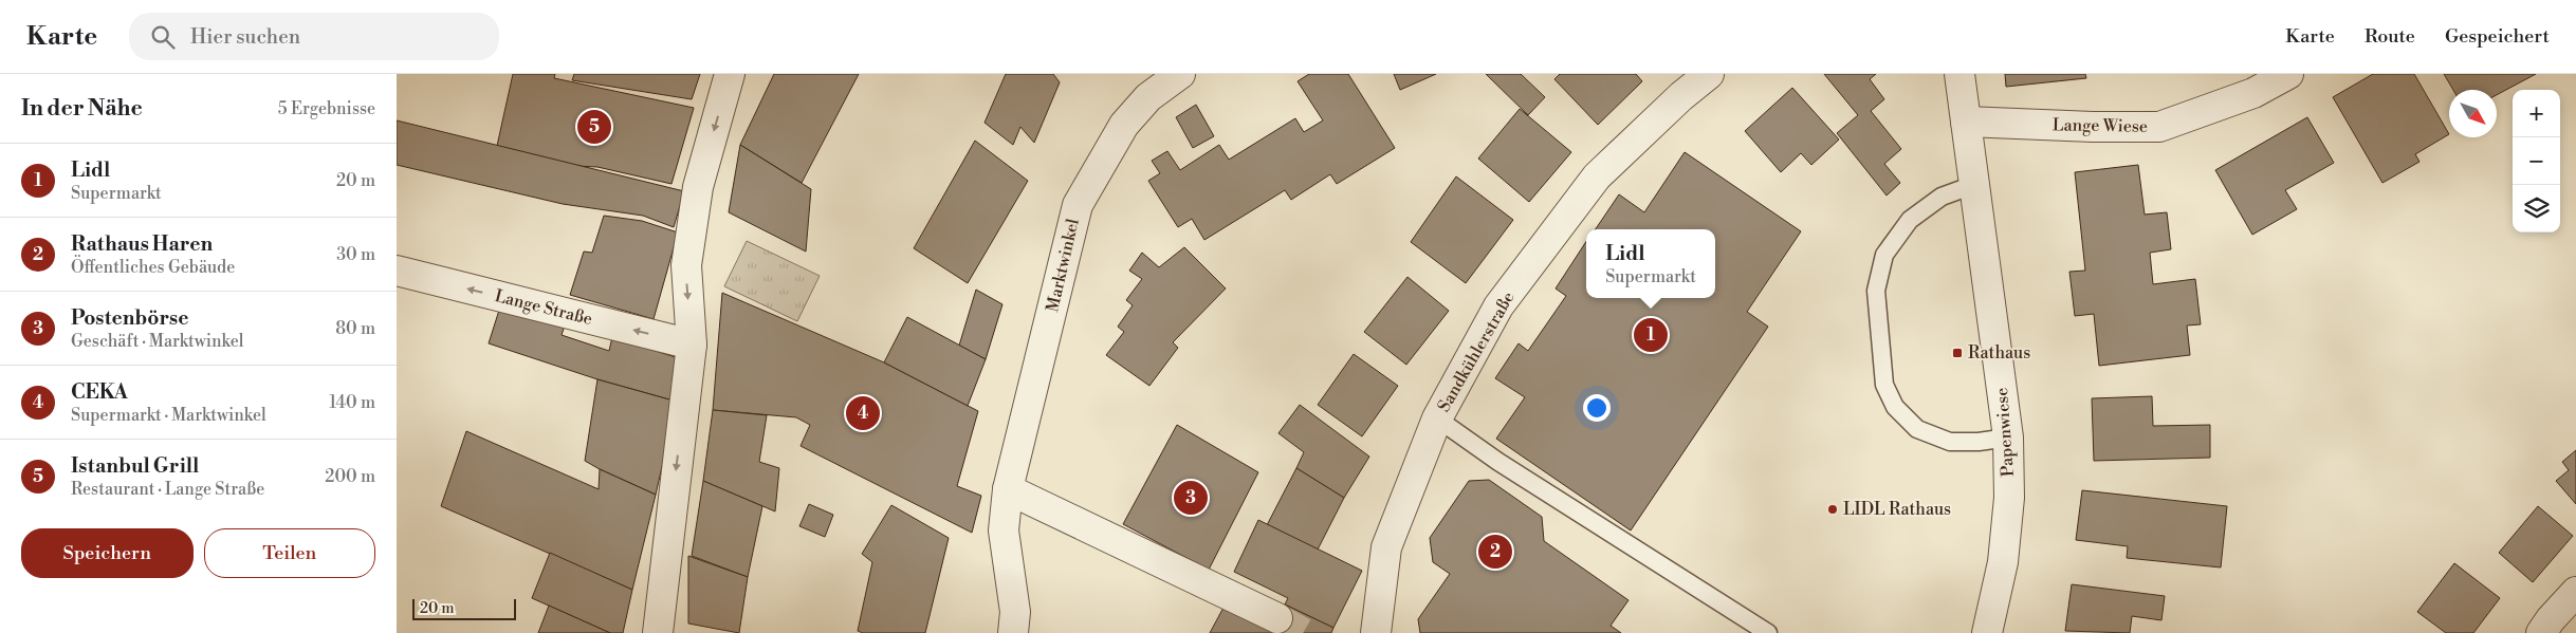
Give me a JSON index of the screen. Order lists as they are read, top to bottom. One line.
{"streets":{"street":["Lange Wiese","Marktwinkel","Lange Straße","Sandkühlerstraße","Papenwiese"]},"crossings":[["Lange Wiese","Papenwiese"]],"one_way":["Lange Straße"],"places":{"transit":["Rathaus"],"other":["LIDL Rathaus"]},"scale_bar":"20 m","north":"bottom right","page":{"header":"Karte","search":"Hier suchen","nav":["Karte","Route","Gespeichert"],"heading":["In der Nähe","5 Ergebnisse"],"map_buttons":["+","−"],"pins":["5","1","4","3","2"],"list":[{"mark":"1","name":"Lidl","note":"Supermarkt","value":"20 m"},{"mark":"2","name":"Rathaus Haren","note":"Öffentliches Gebäude","value":"30 m"},{"mark":"3","name":"Postenbörse","note":"Geschäft · Marktwinkel","value":"80 m"},{"mark":"4","name":"CEKA","note":"Supermarkt · Marktwinkel","value":"140 m"},{"mark":"5","name":"Istanbul Grill","note":"Restaurant · Lange Straße","value":"200 m"}],"popup":["Lidl","Supermarkt"],"buttons":["Speichern","Teilen"],"scale":"20 m"}}
